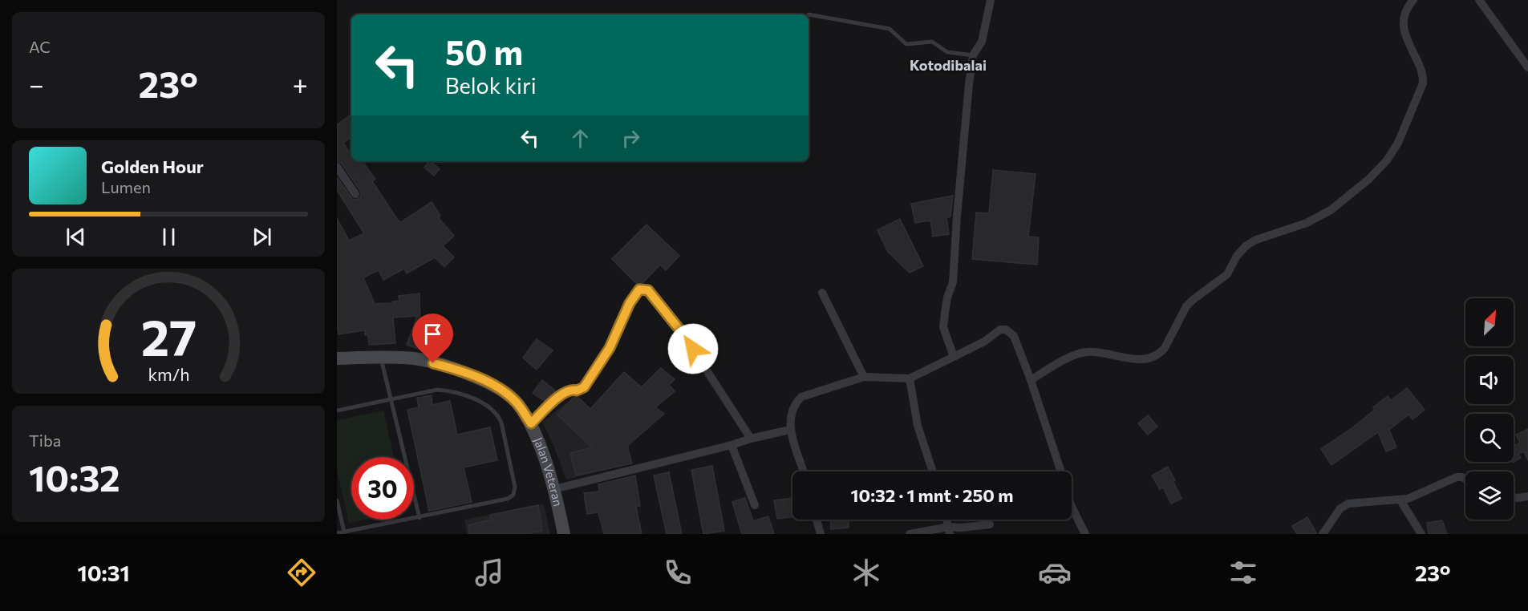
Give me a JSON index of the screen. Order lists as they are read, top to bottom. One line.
{"streets":{"main road":["Jalan Veteran"]},"districts":["Kotodibalai"],"north":"top right","page":{"tile":["AC",["Tiba","10:32"]],"turn":["50 m","Belok kiri"],"heat":["−","23°","+"],"song":["Golden Hour","Lumen"],"limit":"30","trip":"10:32 · 1 mnt · 250 m","tabs":["10:31","23°"],"gauge":["27","km/h"]}}
